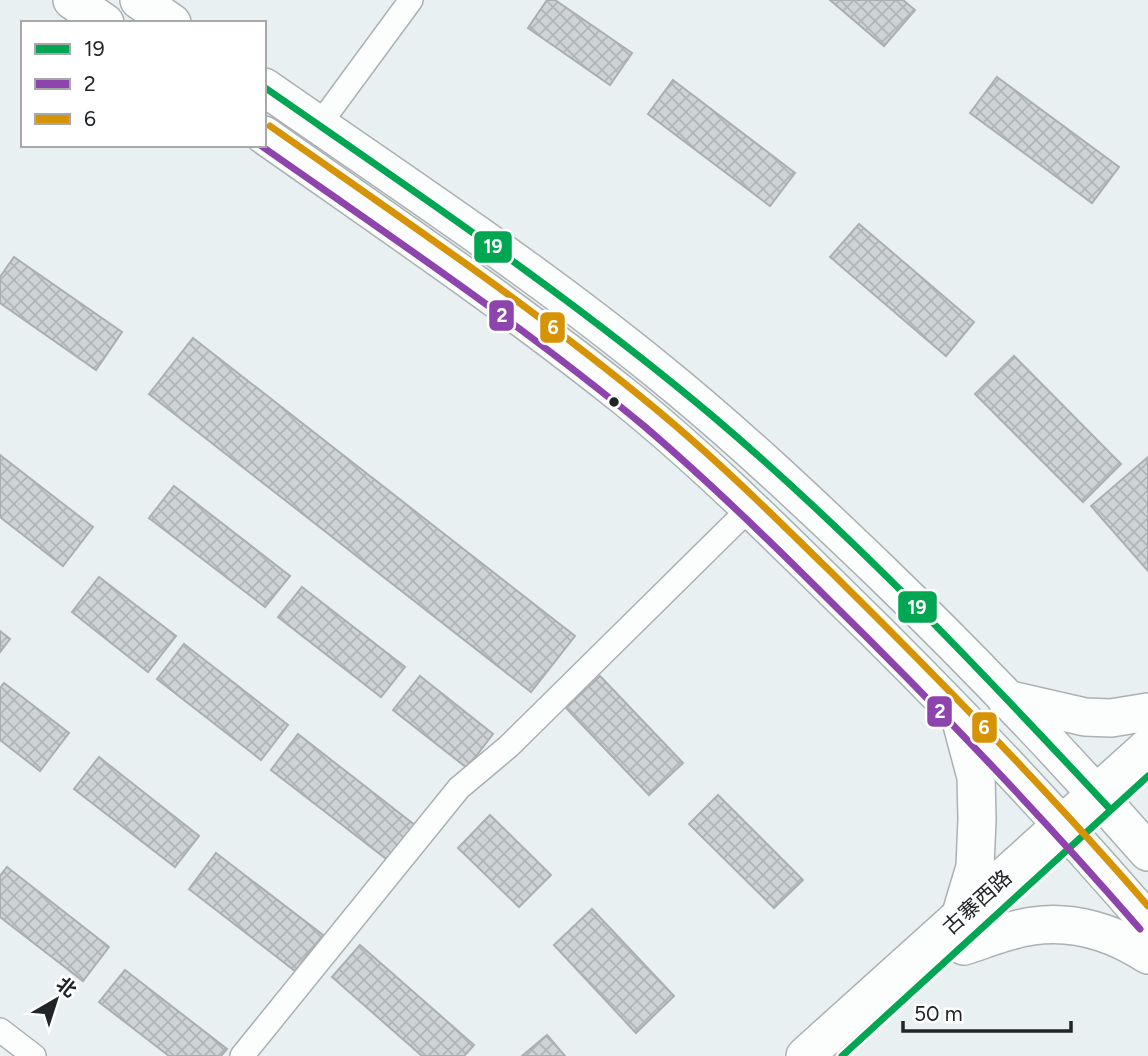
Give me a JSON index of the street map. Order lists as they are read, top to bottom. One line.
{"streets":{"main road":["古寨西路"]},"lines":["transit line 19","transit line 6","transit line 2"],"legend":["19","2","6"],"scale_bar":"50 m","north":"top right"}
